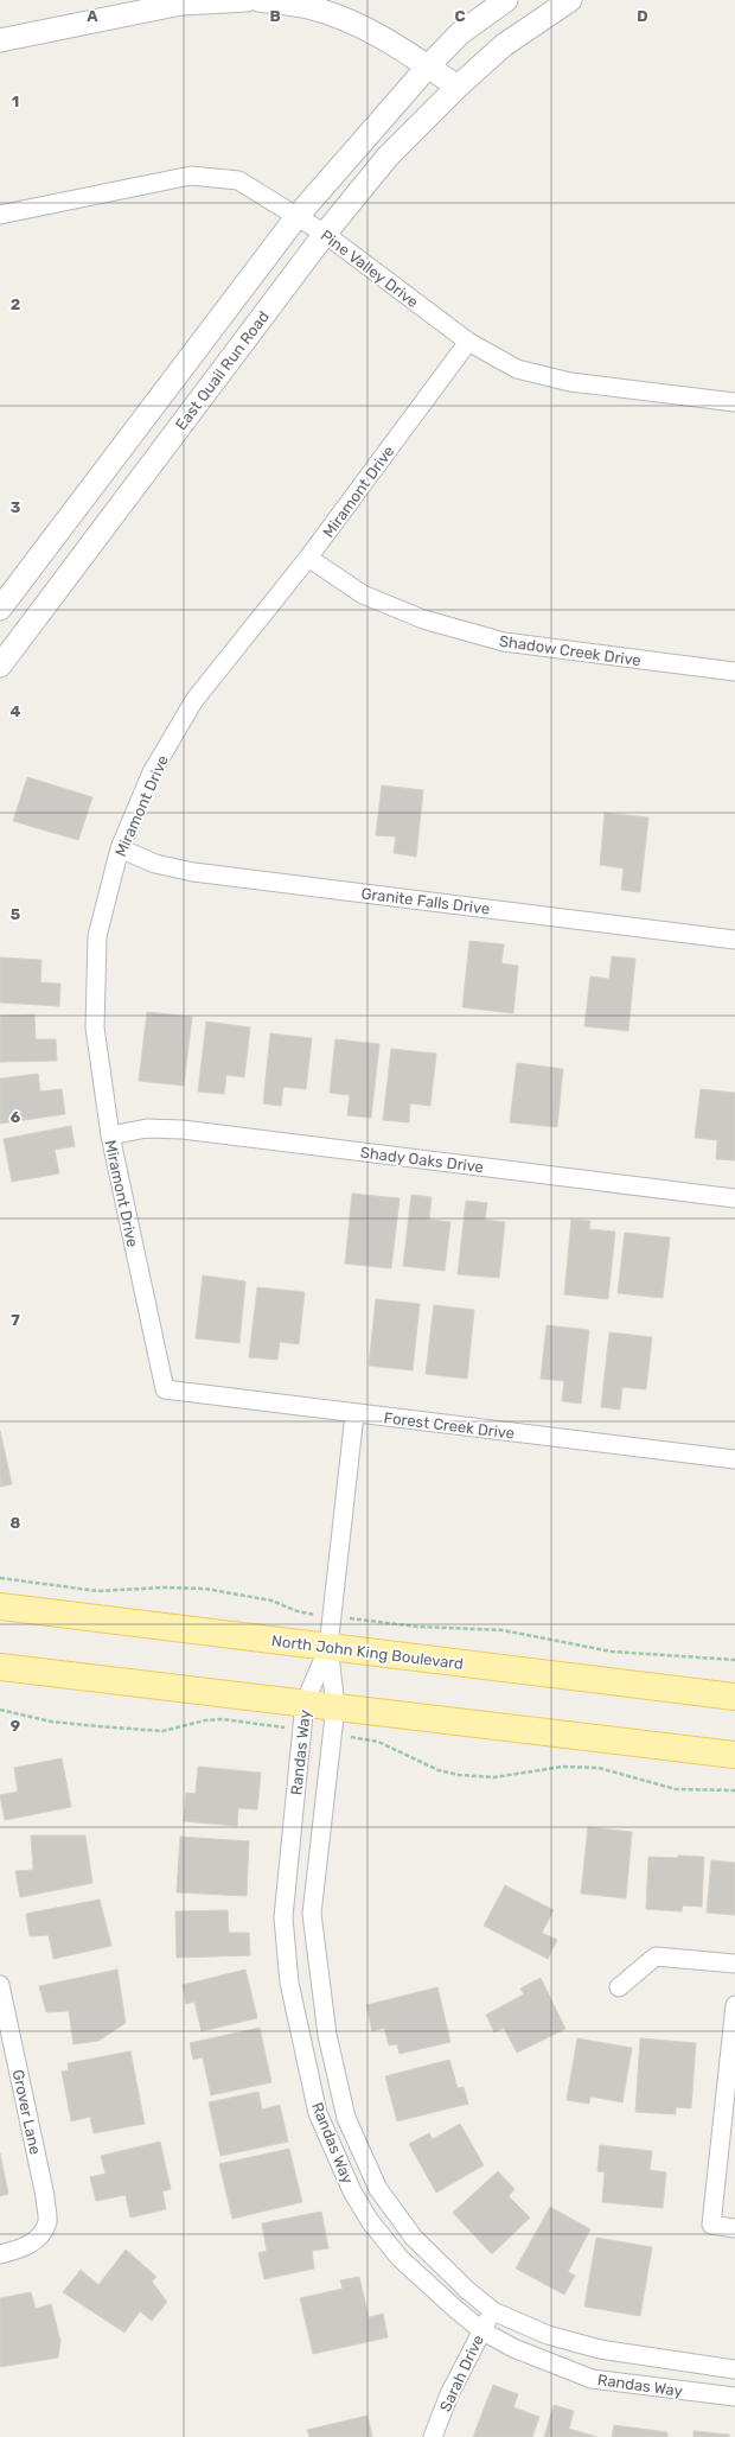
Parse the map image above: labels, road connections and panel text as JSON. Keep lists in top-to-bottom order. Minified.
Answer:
{"streets":{"main road":["North John King Boulevard"],"street":["Pine Valley Drive","East Quail Run Road","Miramont Drive","Shadow Creek Drive","Granite Falls Drive","Shady Oaks Drive","Forest Creek Drive","Randas Way","Grover Lane","Sarah Drive"]},"crossings":[["Pine Valley Drive","East Quail Run Road"],["Pine Valley Drive","Miramont Drive"],["Miramont Drive","Shadow Creek Drive"],["Miramont Drive","Granite Falls Drive"],["Miramont Drive","Shady Oaks Drive"],["Miramont Drive","Forest Creek Drive"],["Forest Creek Drive","Randas Way"],["North John King Boulevard","Randas Way"],["Randas Way","Sarah Drive"]],"grid":{"columns":["A","B","C","D"],"rows":["1","2","3","4","5","6","7","8","9"]}}
